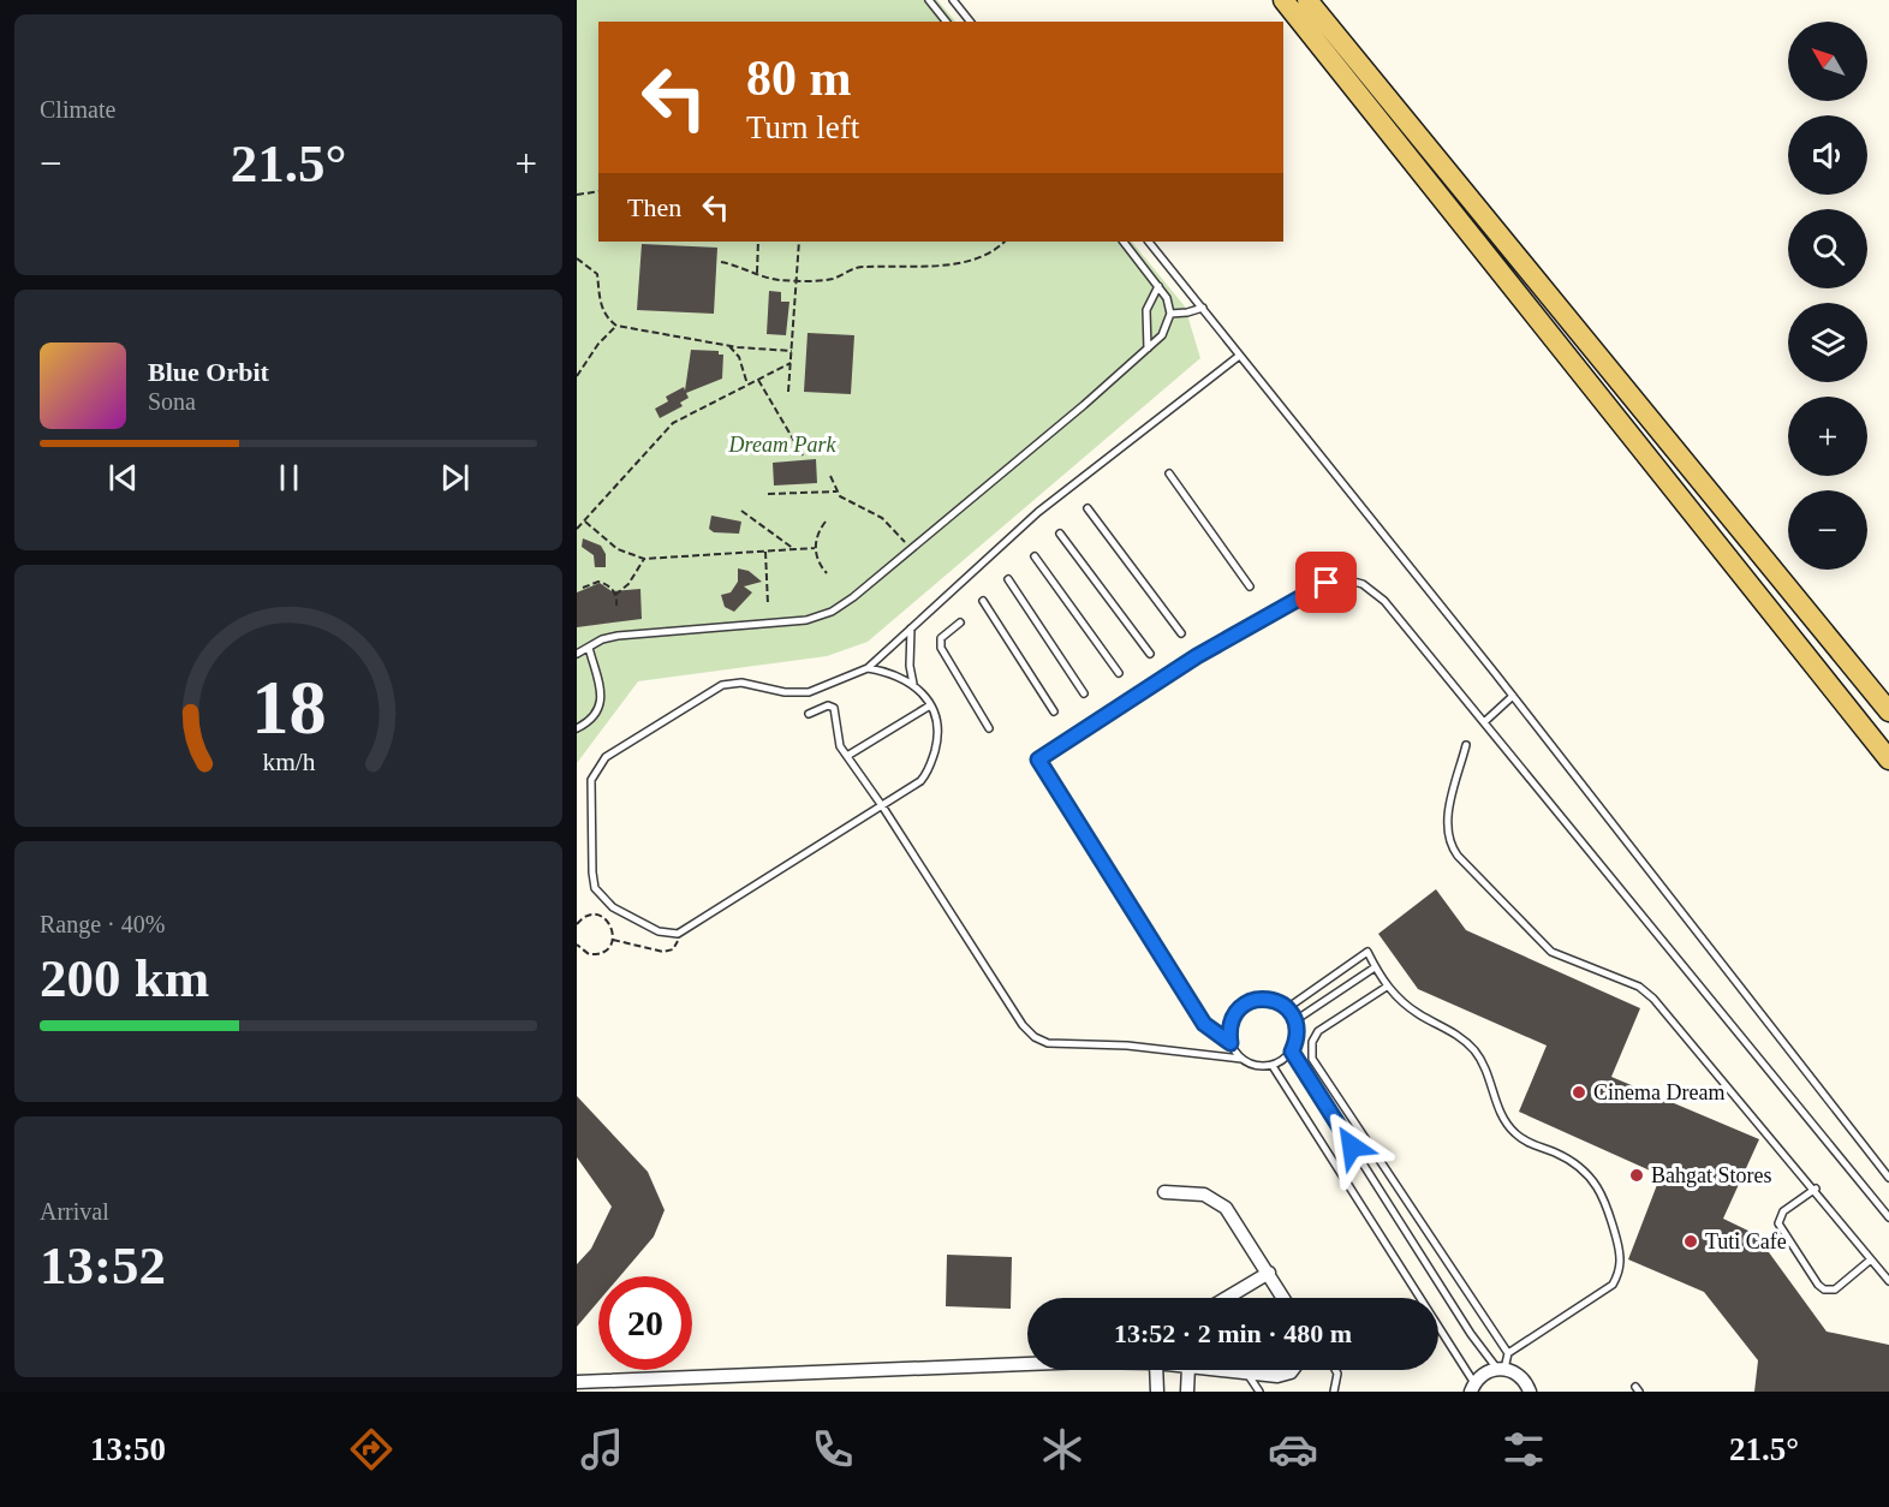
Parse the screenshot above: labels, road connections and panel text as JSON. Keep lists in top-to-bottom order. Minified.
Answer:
{"parks":["Dream Park"],"places":["Cinema Dream","Bahgat Stores","Tuti Cafe"],"north":"top left","page":{"tile":["Climate",["Range · 40%","200 km"],["Arrival","13:52"]],"map_buttons":["+","−"],"turn":["80 m","Turn left"],"heat":["−","21.5°","+"],"then":"Then","song":["Blue Orbit","Sona"],"limit":"20","trip":"13:52 · 2 min · 480 m","tabs":["13:50","21.5°"],"gauge":["18","km/h"]}}
